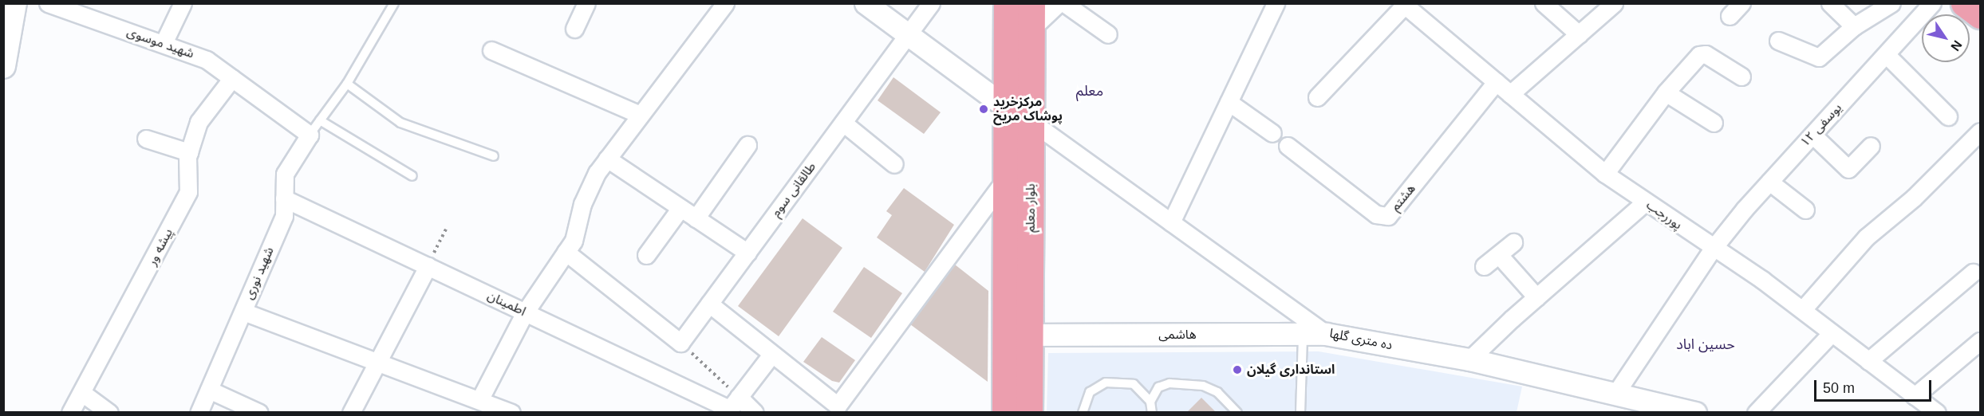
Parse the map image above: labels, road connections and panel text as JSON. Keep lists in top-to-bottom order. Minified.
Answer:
{"streets":{"main road":["بلوار معلم"],"street":["شهید موسوی","یوسفی ۱۲","طالقانی سوم","هشتم","پوررجب","پیشه ور","شهید نوری","اطمینان","هاشمی","ده متری گلها"]},"crossings":[["شهید موسوی","پیشه ور"],["شهید موسوی","شهید نوری"],["یوسفی ۱۲","پوررجب"],["یوسفی ۱۲","ده متری گلها"],["هشتم","پوررجب"],["بلوار معلم","هاشمی"],["بلوار معلم","ده متری گلها"],["شهید نوری","اطمینان"],["هاشمی","ده متری گلها"]],"districts":["معلم","حسین اباد"],"places":["مرکزخرید پوشاک مریخ","استانداری گیلان"],"scale_bar":"50 m","north":"bottom right"}
